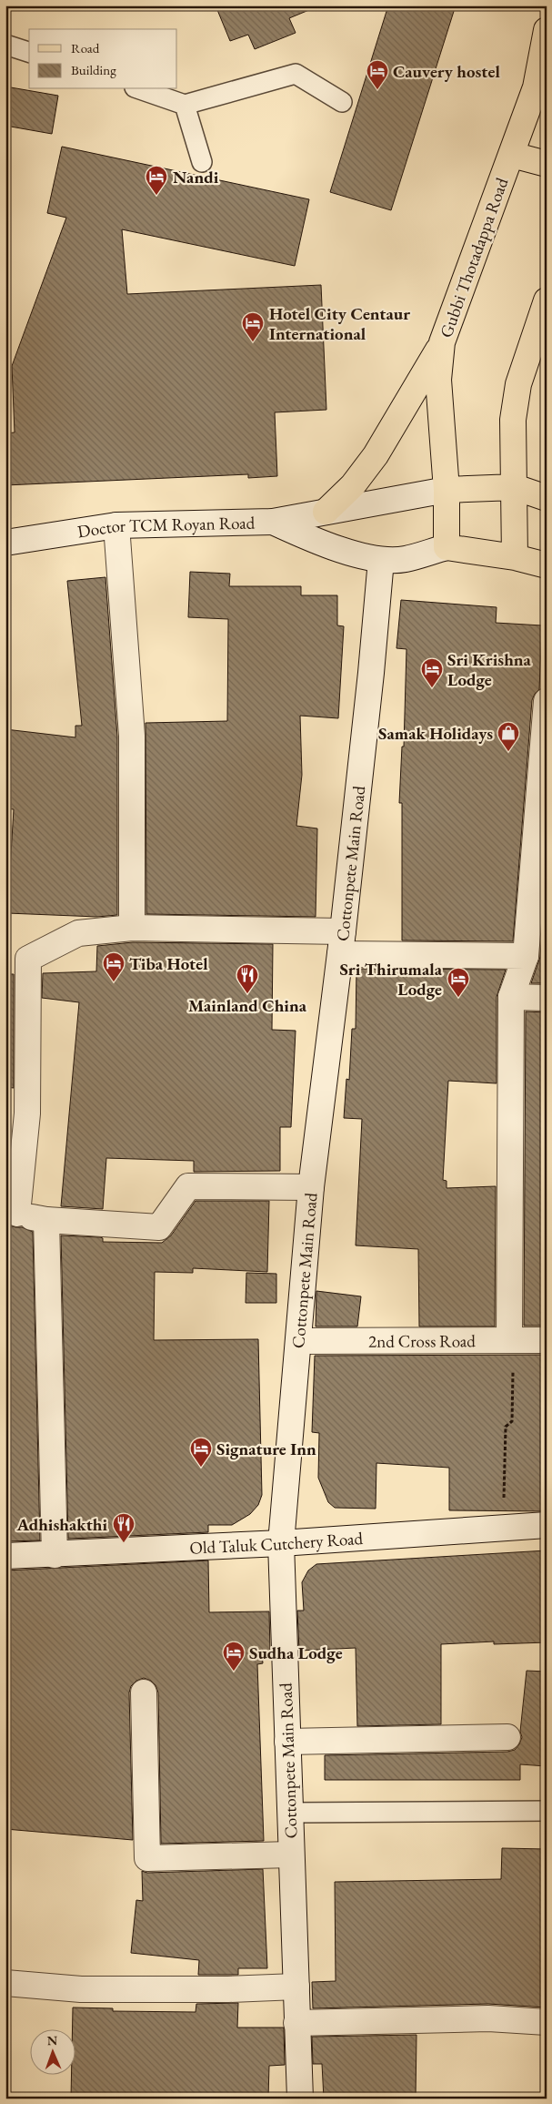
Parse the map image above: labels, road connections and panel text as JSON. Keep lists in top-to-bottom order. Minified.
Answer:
{"streets":{"main road":["Gubbi Thotadappa Road"],"street":["Doctor TCM Royan Road","Cottonpete Main Road","2nd Cross Road","Old Taluk Cutchery Road"]},"crossings":[["Gubbi Thotadappa Road","Doctor TCM Royan Road"],["Cottonpete Main Road","2nd Cross Road"],["Cottonpete Main Road","Old Taluk Cutchery Road"]],"places":{"hotel":["Cauvery hostel","Nandi","Hotel City Centaur International","Sri Krishna Lodge","Tiba Hotel","Sri Thirumala Lodge","Signature Inn","Sudha Lodge"],"shop":["Samak Holidays"],"restaurant":["Mainland China","Adhishakthi"]},"legend":["Road","Building"],"north":"top"}
